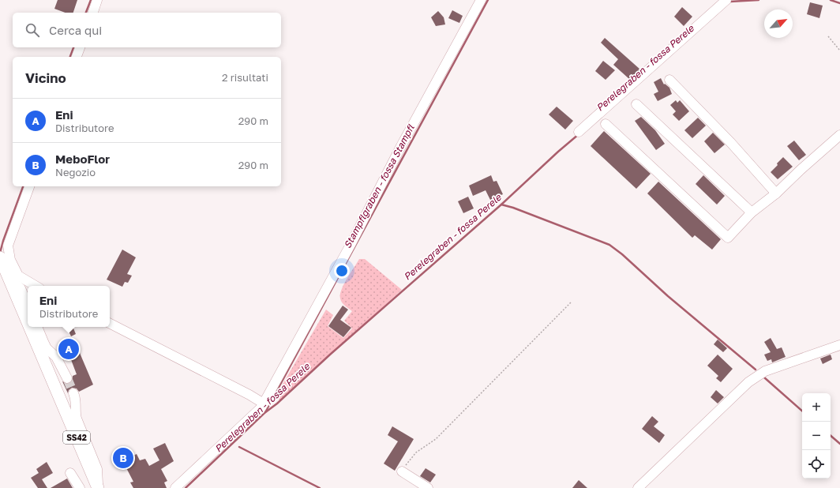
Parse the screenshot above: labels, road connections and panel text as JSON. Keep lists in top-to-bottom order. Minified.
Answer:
{"streets":{"main road":["SS42"]},"water":["Perelegraben - fossa Perele","Stampflgraben - fossa Stampfl"],"north":"top right","page":{"search":"Cerca qui","heading":["Vicino","2 risultati"],"list":[{"mark":"A","name":"Eni","note":"Distributore","value":"290 m"},{"mark":"B","name":"MeboFlor","note":"Negozio","value":"290 m"}],"popup":["Eni","Distributore"],"pins":["A","B"],"map_buttons":["+","−"]}}
